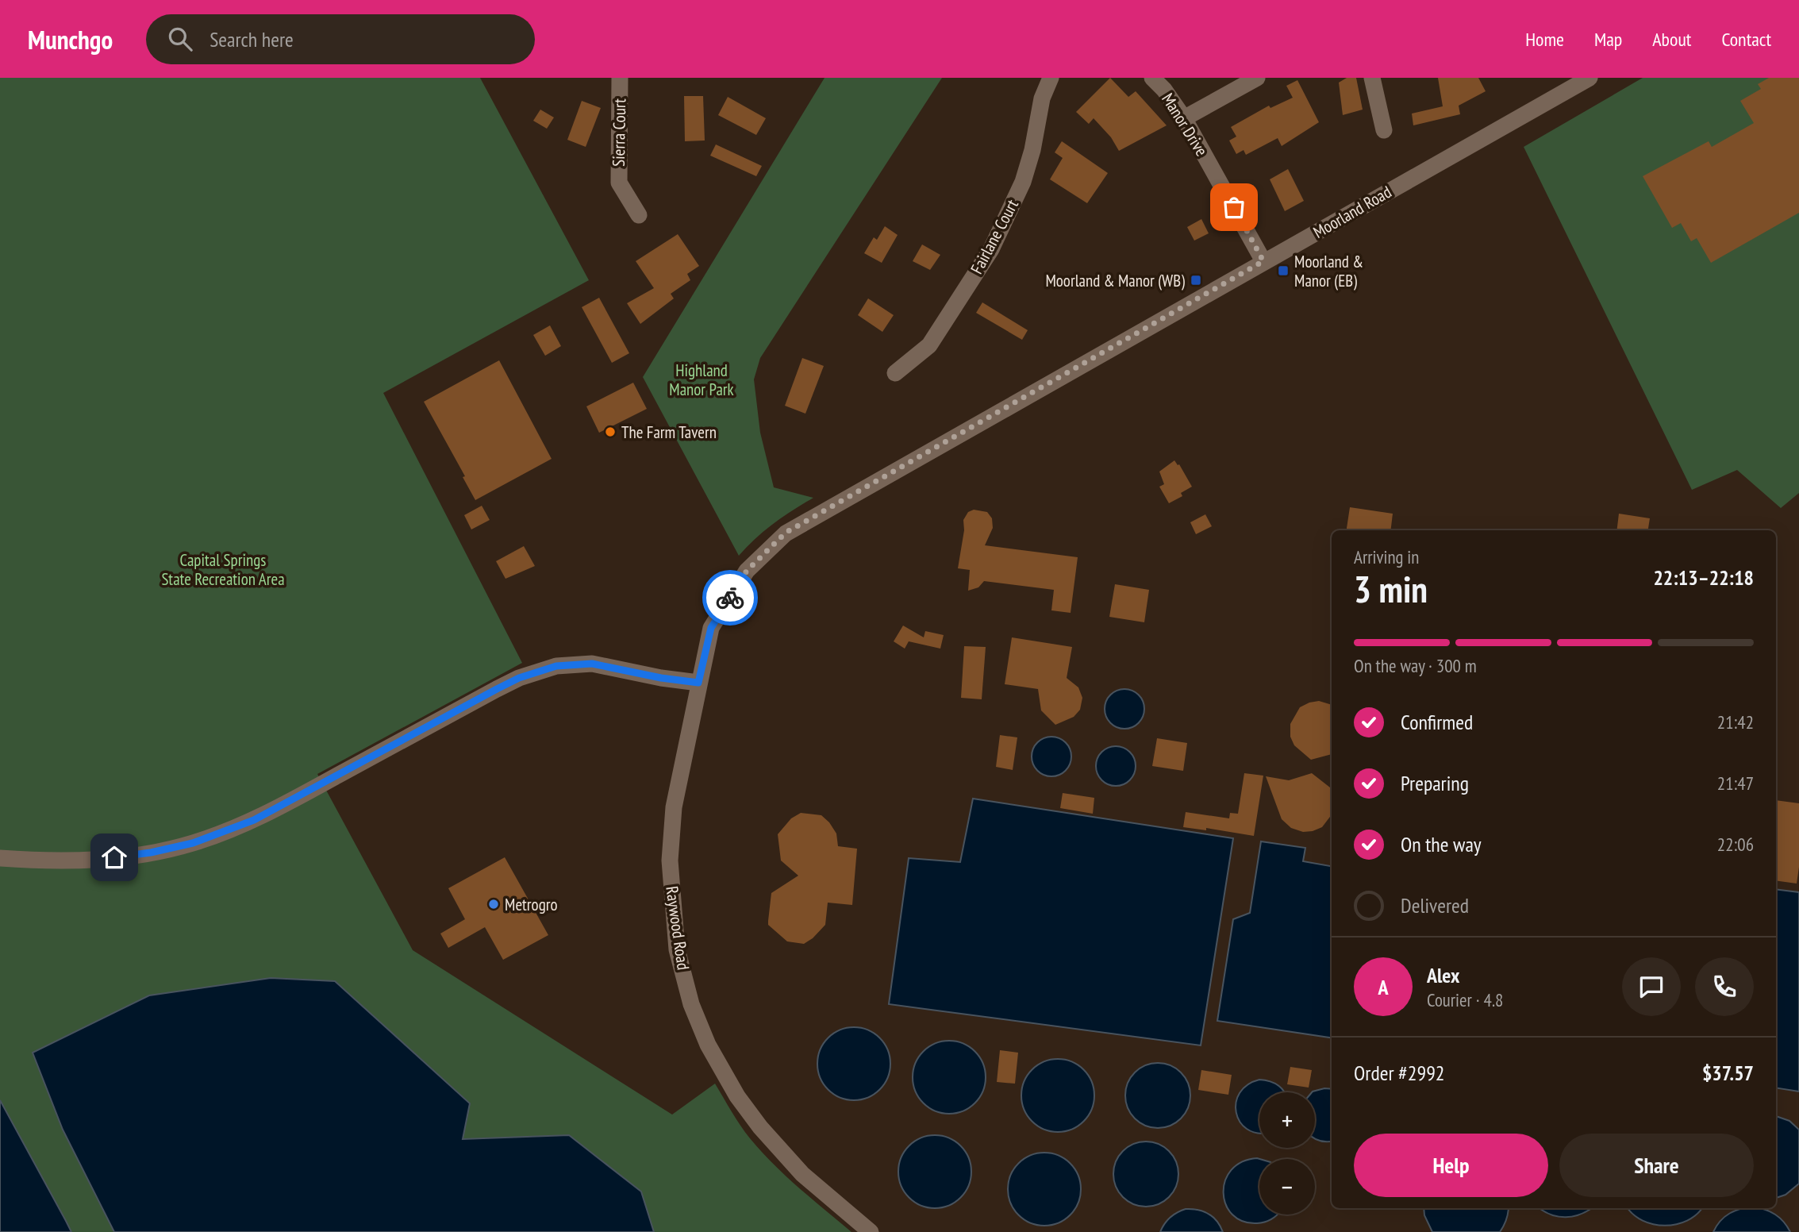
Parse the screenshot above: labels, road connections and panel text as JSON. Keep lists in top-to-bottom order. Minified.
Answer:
{"streets":{"street":["Manor Drive","Sierra Court","Moorland Road","Fairlane Court","Raywood Road"]},"crossings":[["Manor Drive","Moorland Road"],["Moorland Road","Raywood Road"]],"parks":["Highland Manor Park","Capital Springs State Recreation Area"],"places":{"transit":["Moorland & Manor (EB)","Moorland & Manor (WB)"],"other":["The Farm Tavern","Metrogro"]},"page":{"header":"Munchgo","search":"Search here","nav":["Home","Map","About","Contact"],"heading":["3 min","Arriving in","22:13–22:18"],"panel":["Alex","Courier · 4.8","Order #2992","$37.57"],"bar":"On the way · 300 m","list":[["Confirmed","21:42"],["Preparing","21:47"],["On the way","22:06"],"Delivered"],"round":"A","map_buttons":["+","−"],"buttons":["Help","Share"]}}
